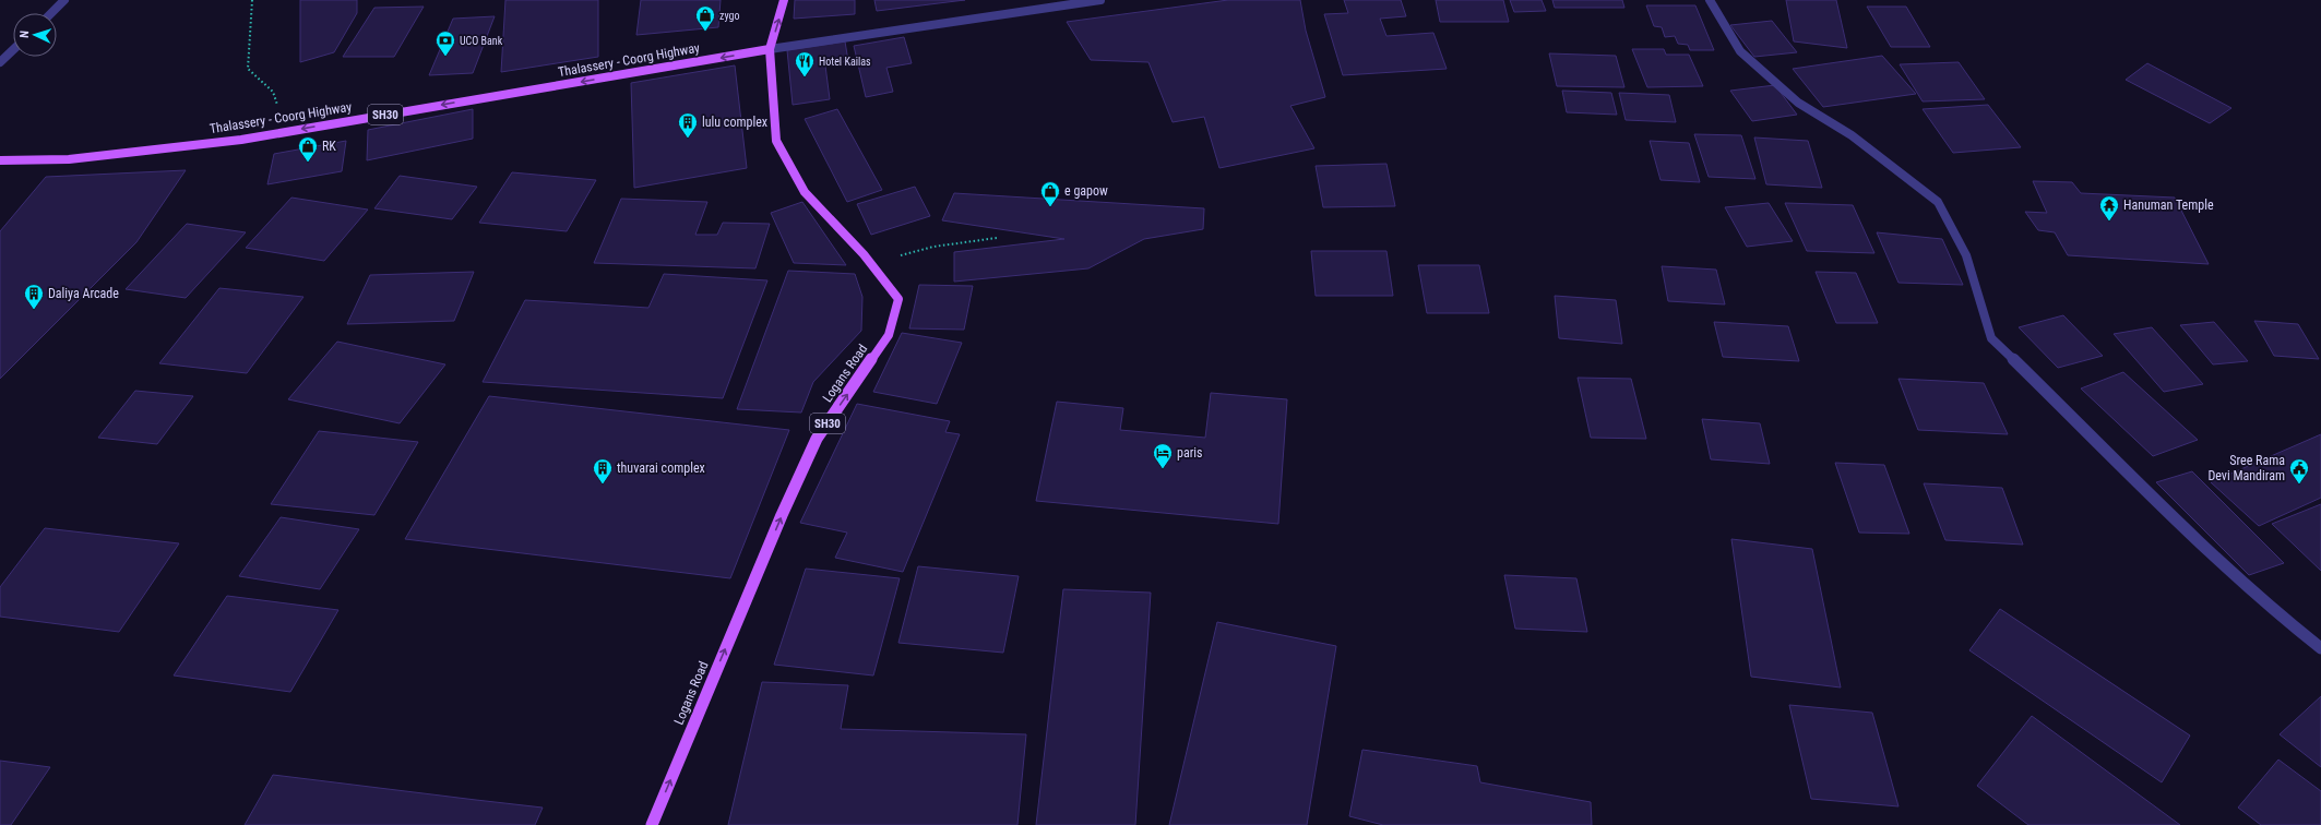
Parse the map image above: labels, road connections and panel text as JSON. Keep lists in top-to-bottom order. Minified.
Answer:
{"streets":{"main road":["Thalassery - Coorg Highway","SH30","Logans Road"]},"crossings":[["Thalassery - Coorg Highway","Logans Road"]],"one_way":["Thalassery - Coorg Highway","Logans Road"],"places":{"shop":["zygo","RK","e gapow"],"bank":["UCO Bank"],"restaurant":["Hotel Kailas"],"building":["lulu complex","Daliya Arcade","thuvarai complex"],"temple":["Hanuman Temple"],"hotel":["paris"],"public building":["Sree Rama Devi Mandiram"]},"north":"left"}
